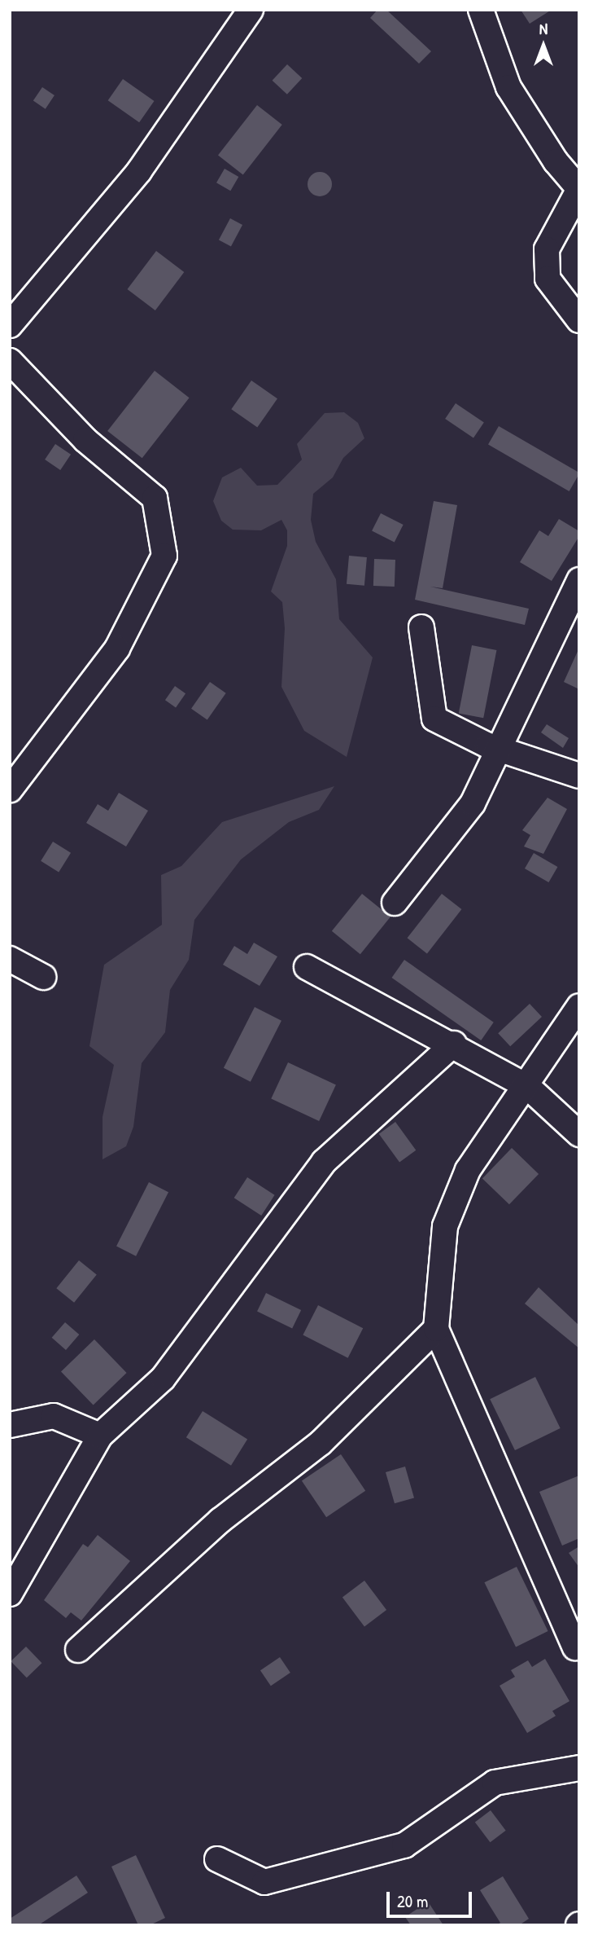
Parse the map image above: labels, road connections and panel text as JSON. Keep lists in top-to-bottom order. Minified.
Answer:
{"scale_bar":"20 m","north":"top"}
